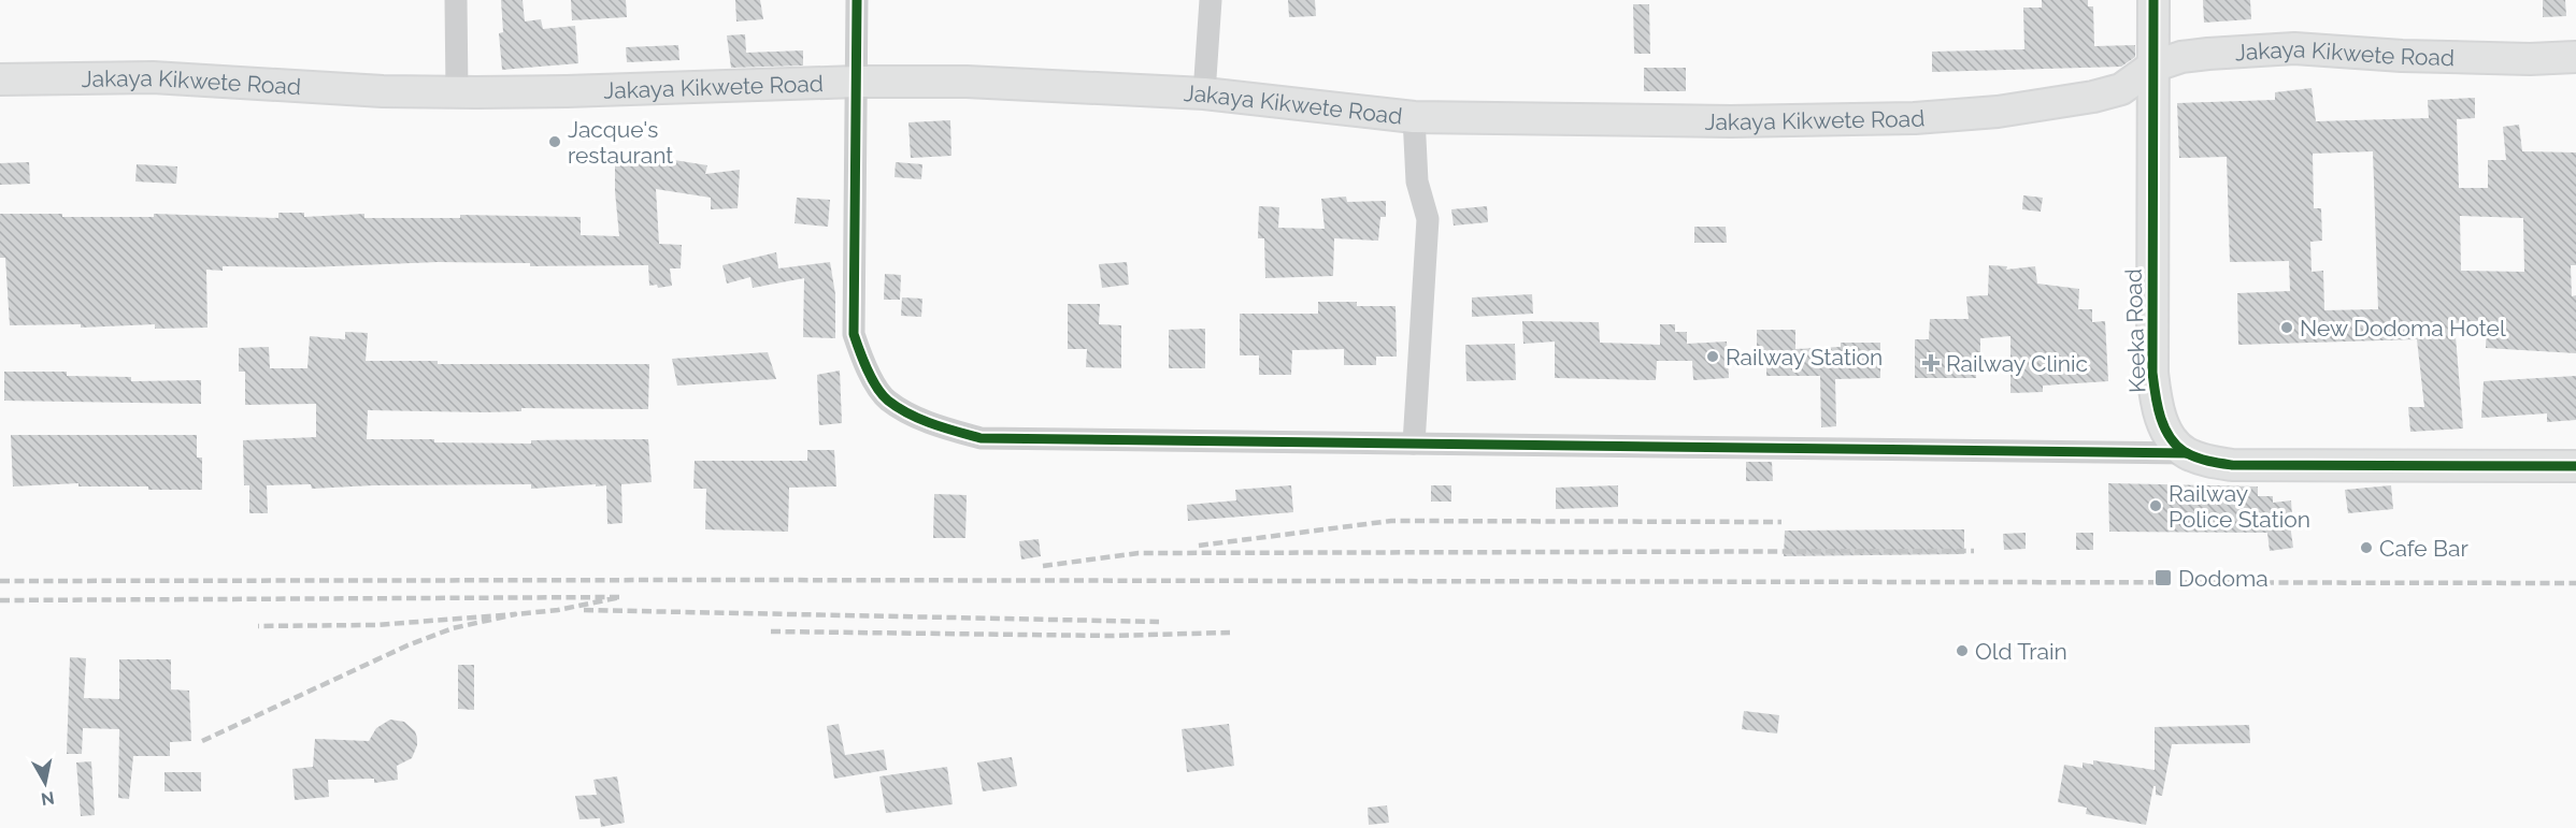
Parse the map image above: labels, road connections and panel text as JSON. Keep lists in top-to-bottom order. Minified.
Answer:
{"streets":{"main road":["Jakaya Kikwete Road","Keeka Road"]},"crossings":[["Jakaya Kikwete Road","Keeka Road"]],"places":{"other":["Jacque's restaurant","New Dodoma Hotel","Railway Station","Railway Police Station","Cafe Bar","Old Train"],"health":["Railway Clinic"],"transit":["Dodoma"]},"north":"bottom"}
